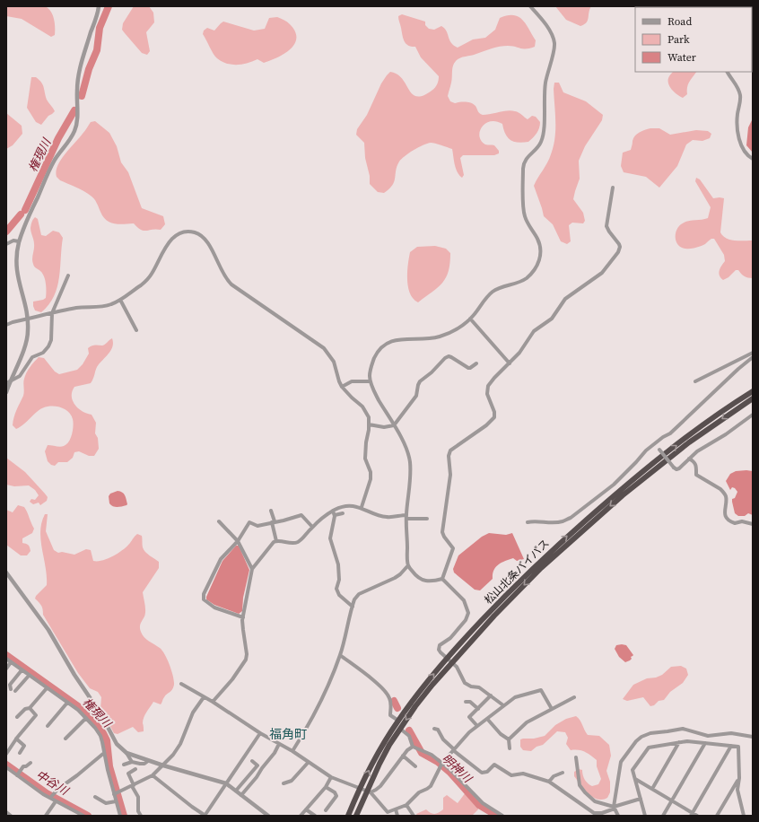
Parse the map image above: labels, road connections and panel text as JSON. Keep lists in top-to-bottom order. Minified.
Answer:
{"streets":{"highway":["松山北条バイパス"]},"districts":["福角町"],"water":["権現川","明神川","中谷川"],"legend":["Road","Park","Water"]}
